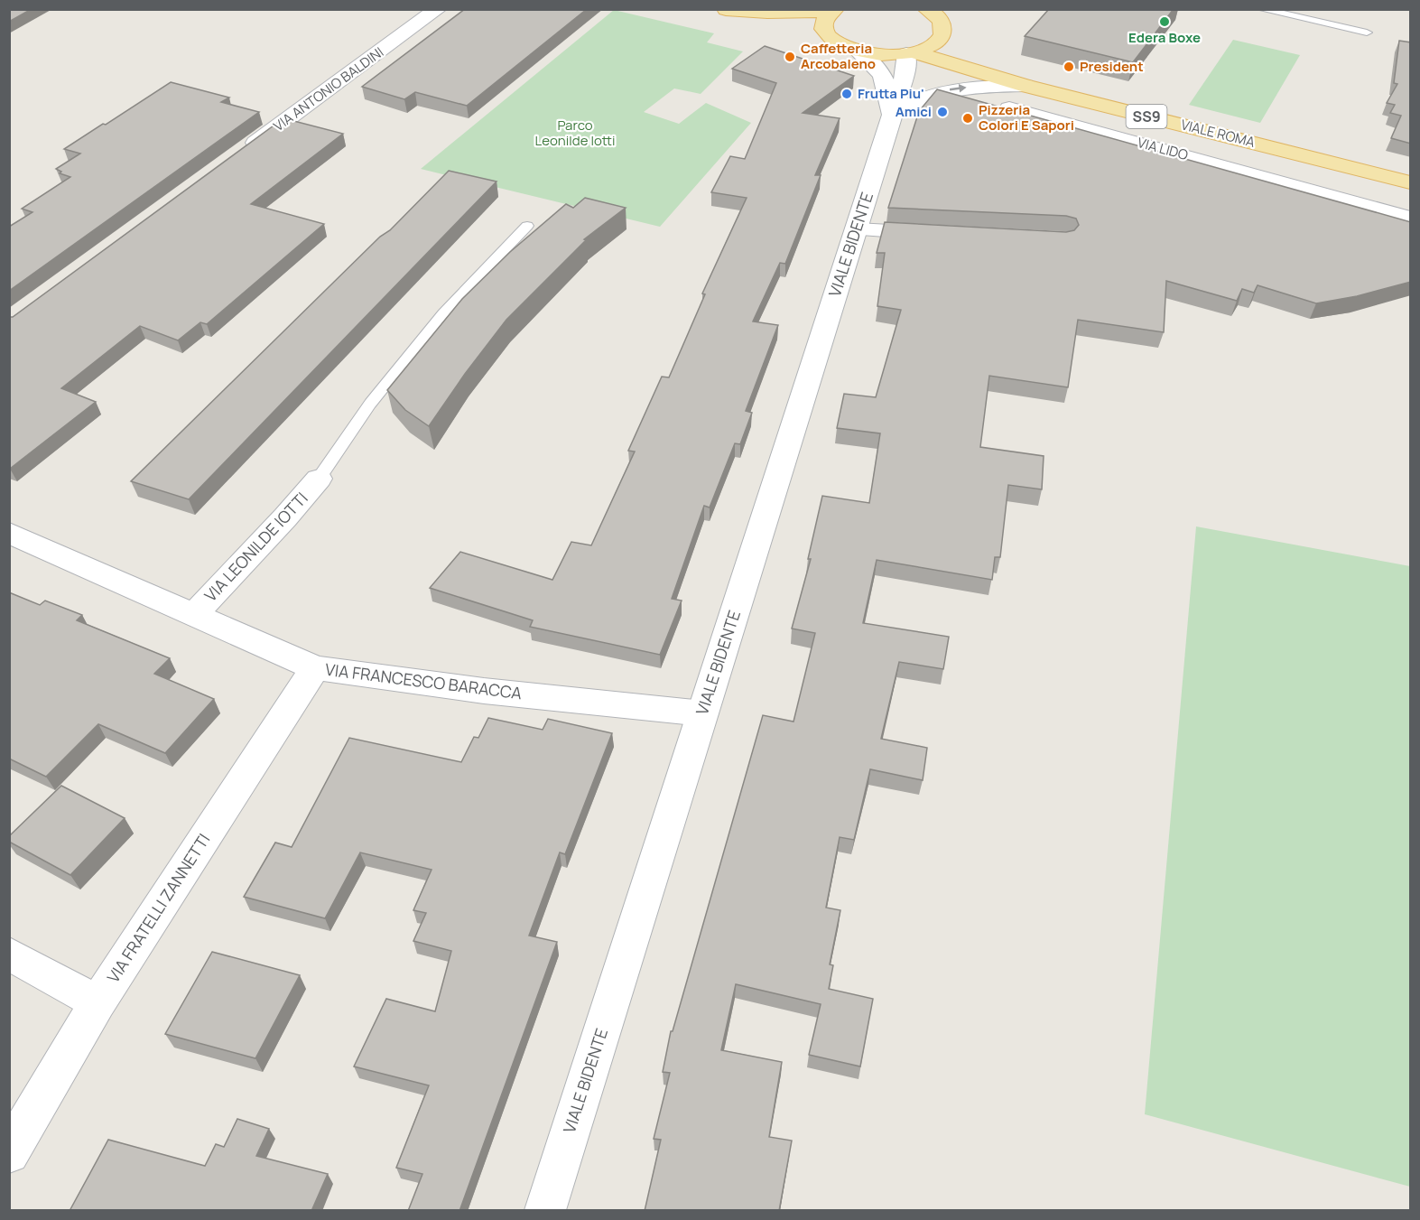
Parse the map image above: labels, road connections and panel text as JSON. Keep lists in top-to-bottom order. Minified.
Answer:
{"streets":{"main road":["SS9","VIALE ROMA"],"street":["VIA ANTONIO BALDINI","VIA LIDO","VIALE BIDENTE","VIA LEONILDE IOTTI","VIA FRANCESCO BARACCA","VIA FRATELLI ZANNETTI"]},"crossings":[["VIALE ROMA","VIALE BIDENTE"],["VIALE BIDENTE","VIA FRANCESCO BARACCA"],["VIA LEONILDE IOTTI","VIA FRANCESCO BARACCA"],["VIA FRANCESCO BARACCA","VIA FRATELLI ZANNETTI"]],"parks":["Parco Leonilde Iotti"],"places":["Edera Boxe","Caffetteria Arcobaleno","President","Frutta Piu'","Amici","Pizzeria Colori E Sapori"]}
